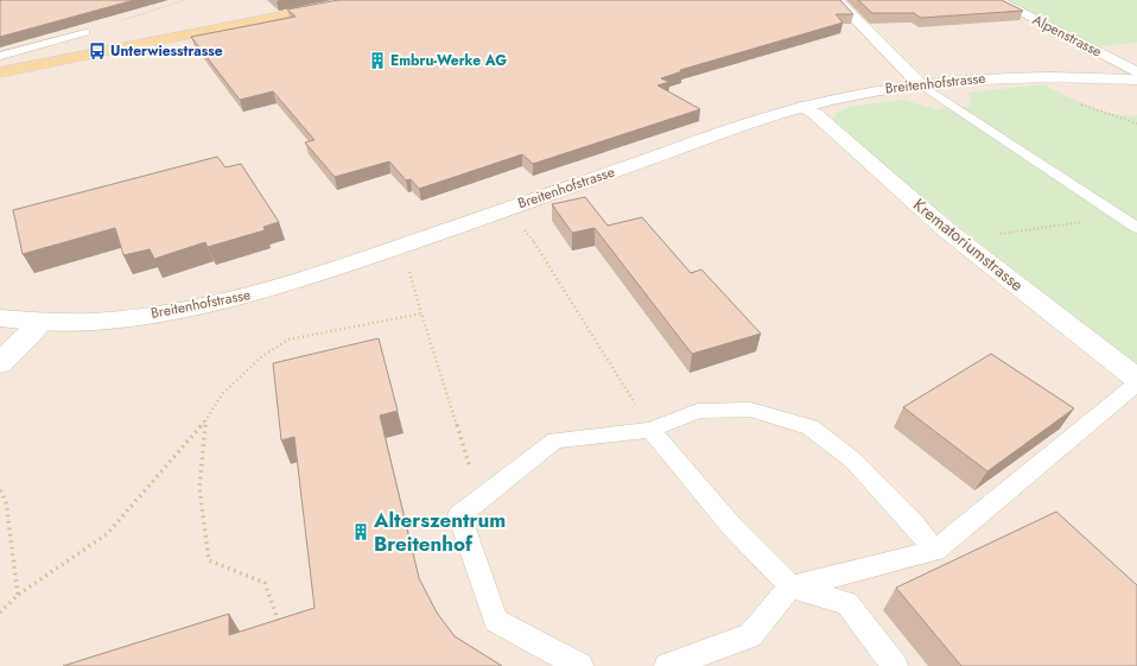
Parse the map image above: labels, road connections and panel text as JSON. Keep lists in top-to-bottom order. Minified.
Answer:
{"streets":{"street":["Alpenstrasse","Breitenhofstrasse","Krematoriumstrasse"]},"crossings":[["Breitenhofstrasse","Krematoriumstrasse"]],"places":{"bus stop":["Unterwiesstrasse"],"building":["Embru-Werke AG","Alterszentrum Breitenhof"]}}
